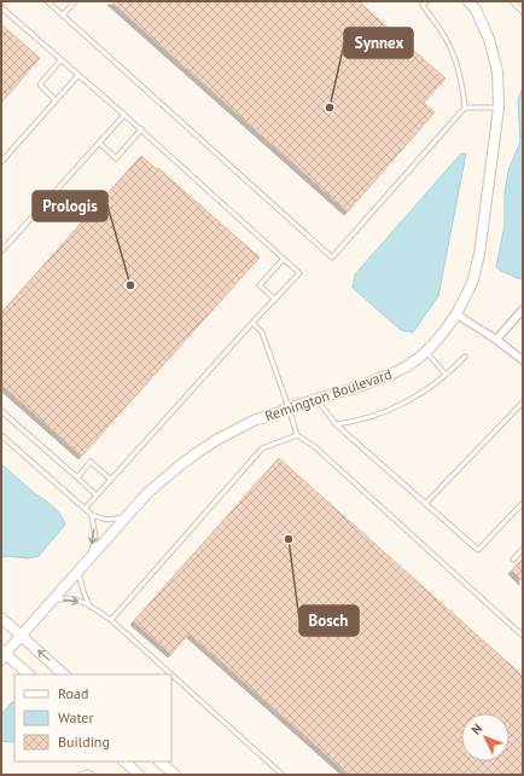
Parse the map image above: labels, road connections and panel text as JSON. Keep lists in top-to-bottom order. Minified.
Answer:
{"streets":{"street":["Remington Boulevard"]},"places":["Synnex","Prologis","Bosch"],"legend":["Road","Water","Building"],"north":"top left"}
